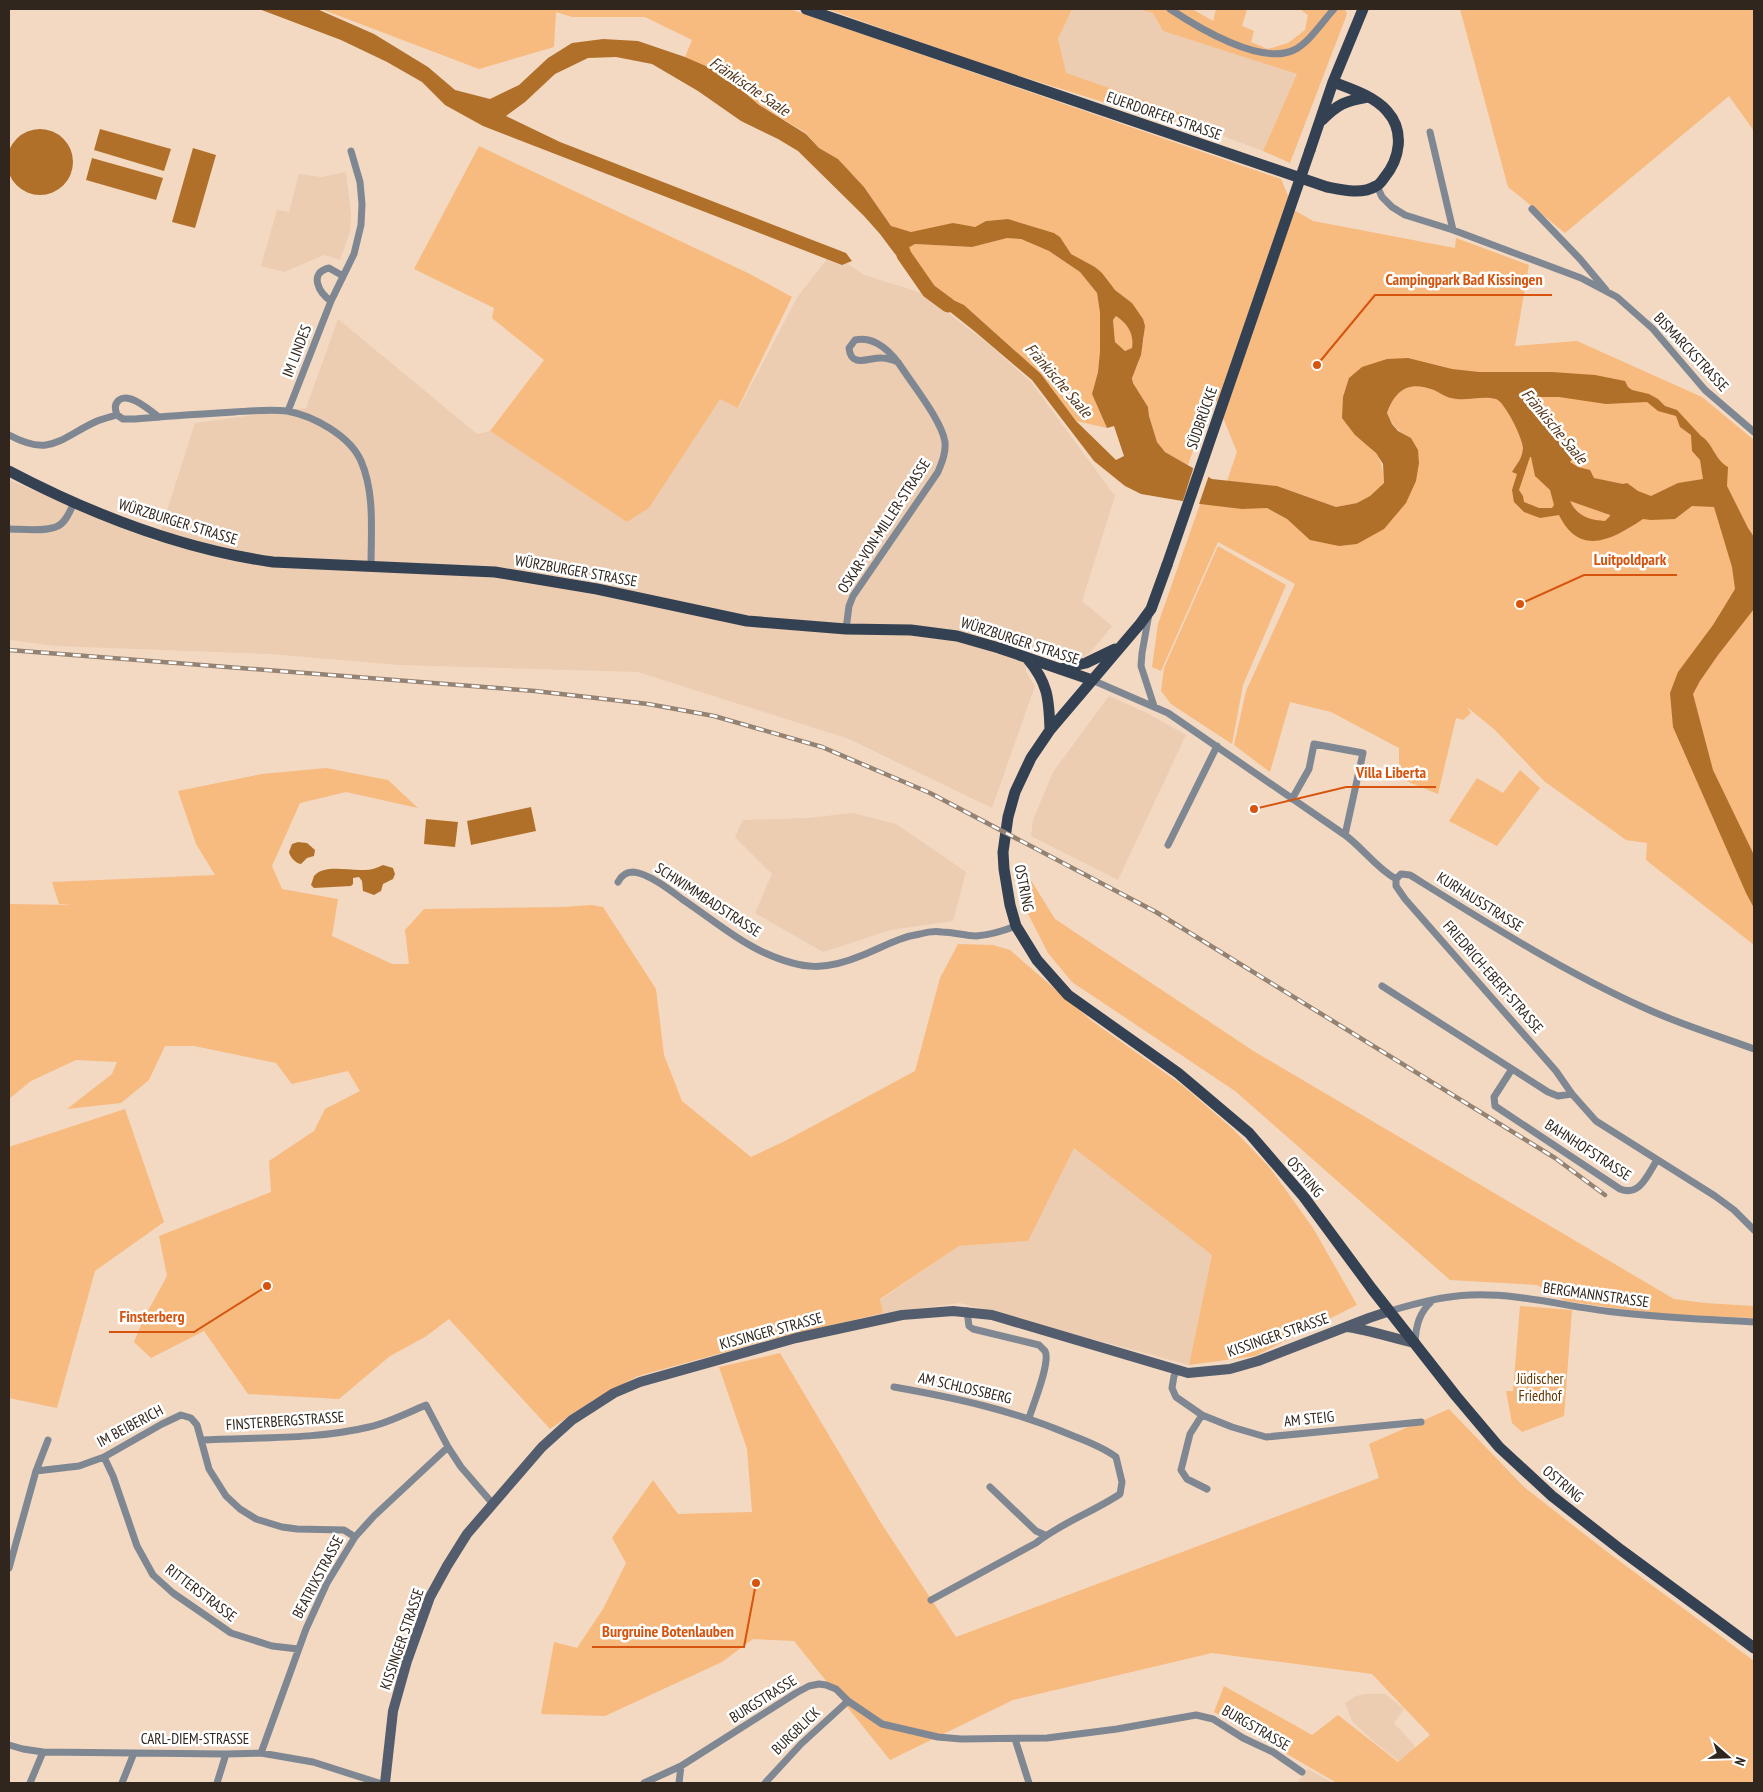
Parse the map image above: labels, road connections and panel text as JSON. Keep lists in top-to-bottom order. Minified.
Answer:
{"streets":{"main road":["EUERDORFER STRASSE","SÜDBRÜCKE","WÜRZBURGER STRASSE","OSTRING"],"street":["IM LINDES","BISMARCKSTRASSE","OSKAR-VON-MILLER-STRASSE","SCHWIMMBADSTRASSE","KURHAUSSTRASSE","FRIEDRICH-EBERT-STRASSE","BAHNHOFSTRASSE","BERGMANNSTRASSE","KISSINGER STRASSE","AM SCHLOSSBERG","AM STEIG","FINSTERBERGSTRASSE","IM BEIBERICH","BEATRIXSTRASSE","RITTERSTRASSE","BURGSTRASSE","BURGBLICK","CARL-DIEM-STRASSE"]},"crossings":[["EUERDORFER STRASSE","BISMARCKSTRASSE"],["SÜDBRÜCKE","WÜRZBURGER STRASSE"],["SÜDBRÜCKE","OSTRING"],["WÜRZBURGER STRASSE","OSKAR-VON-MILLER-STRASSE"],["WÜRZBURGER STRASSE","OSTRING"],["OSTRING","SCHWIMMBADSTRASSE"],["OSTRING","BERGMANNSTRASSE"],["OSTRING","KISSINGER STRASSE"],["KURHAUSSTRASSE","FRIEDRICH-EBERT-STRASSE"],["FRIEDRICH-EBERT-STRASSE","BAHNHOFSTRASSE"],["BERGMANNSTRASSE","KISSINGER STRASSE"],["KISSINGER STRASSE","AM SCHLOSSBERG"],["KISSINGER STRASSE","AM STEIG"],["KISSINGER STRASSE","FINSTERBERGSTRASSE"],["FINSTERBERGSTRASSE","IM BEIBERICH"],["FINSTERBERGSTRASSE","BEATRIXSTRASSE"],["IM BEIBERICH","BEATRIXSTRASSE"],["IM BEIBERICH","RITTERSTRASSE"],["BEATRIXSTRASSE","RITTERSTRASSE"],["BEATRIXSTRASSE","CARL-DIEM-STRASSE"],["BURGSTRASSE","BURGBLICK"]],"water":["Fränkische Saale"],"parks":["Jüdischer Friedhof"],"places":["Campingpark Bad Kissingen","Luitpoldpark","Villa Liberta","Finsterberg","Burgruine Botenlauben"],"north":"right"}
